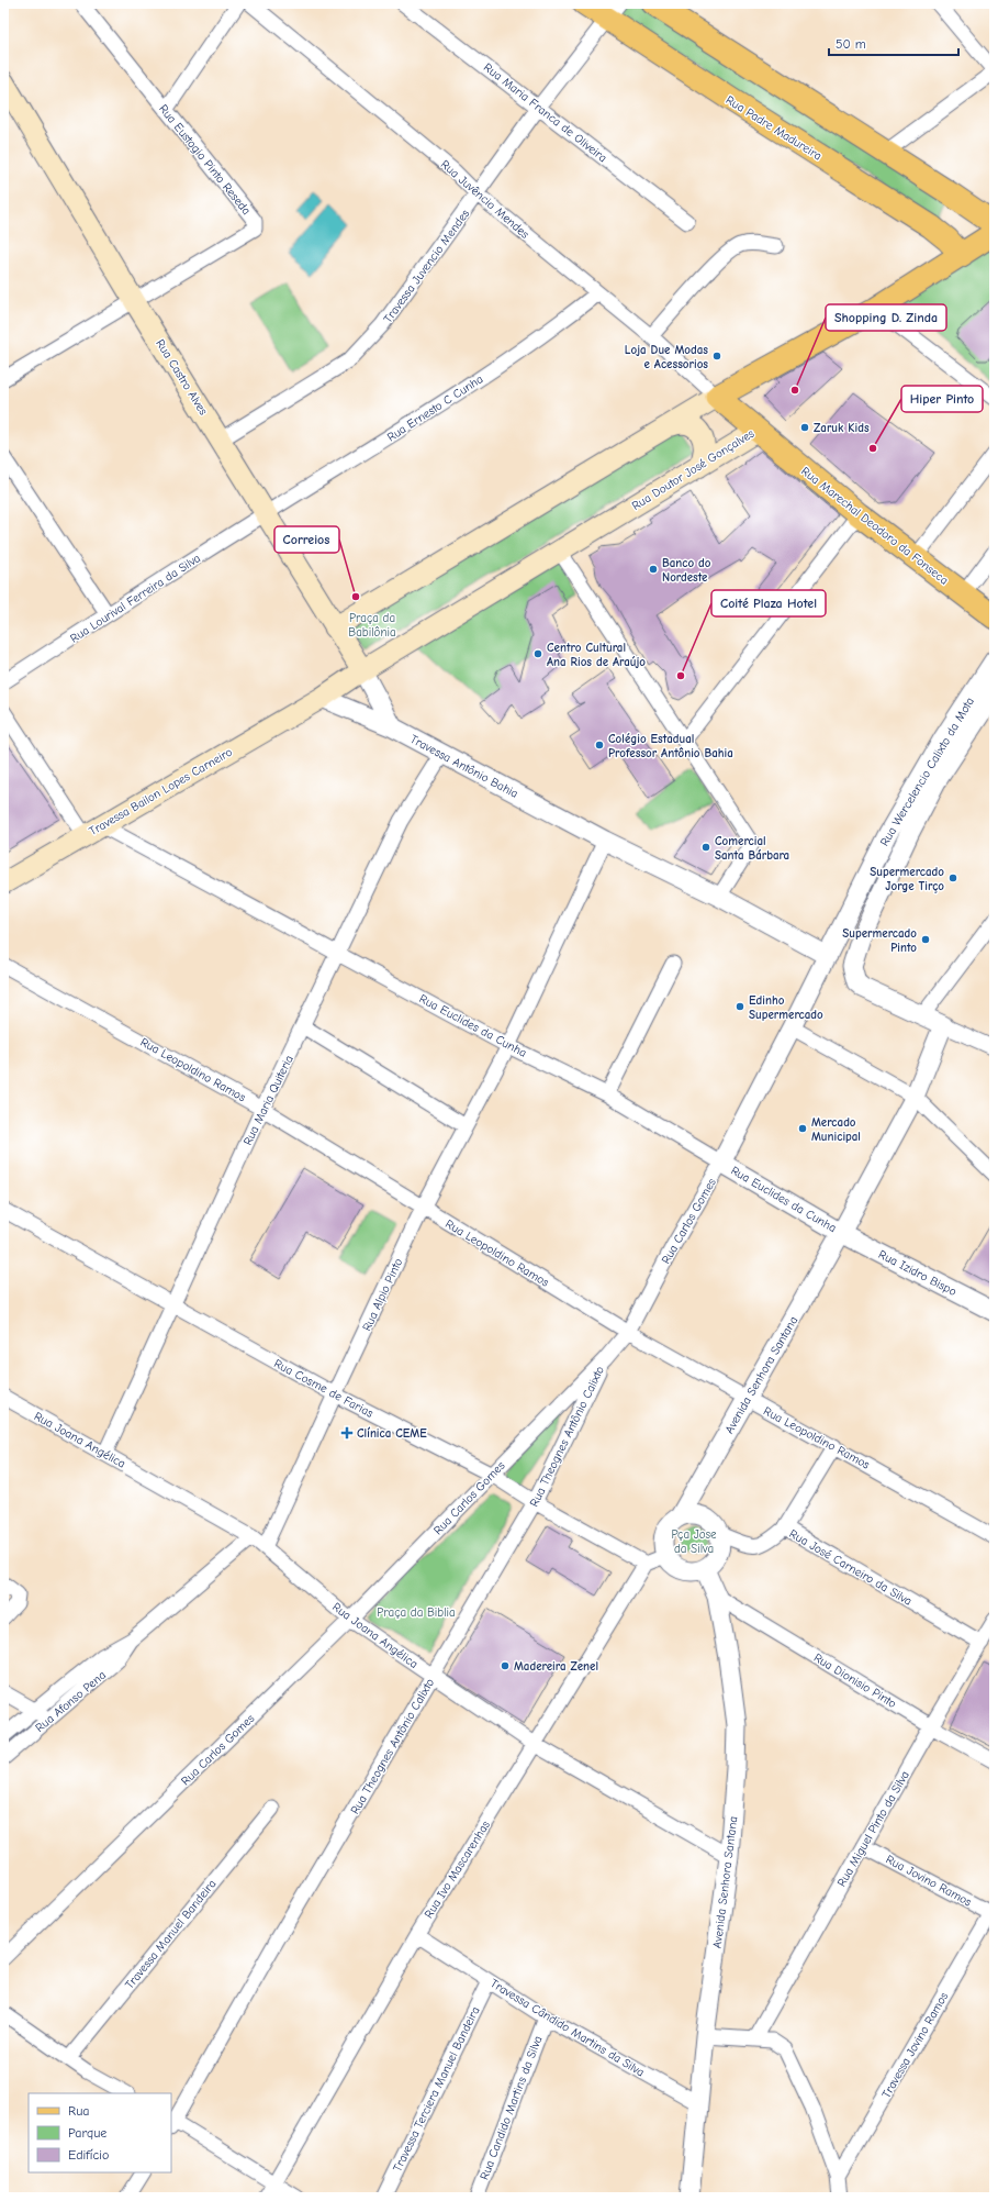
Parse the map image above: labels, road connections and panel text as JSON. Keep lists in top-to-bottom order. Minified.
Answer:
{"streets":{"main road":["Rua Padre Madureira","Rua Castro Alves","Rua Doutor José Gonçalves","Rua Marechal Deodoro da Fonseca","Travessa Bailon Lopes Carneiro"],"street":["Rua Maria Franca de Oliveira","Rua Eustogio Pinto Reseda","Rua Juvêncio Mendes","Travessa Juvencio Mendes","Rua Ernesto C Cunha","Rua Lourival Ferreira da Silva","Travessa Antônio Bahia","Rua Wercelencio Calixto da Mota","Rua Euclides da Cunha","Rua Leopoldino Ramos","Rua Maria Quiteria","Rua Carlos Gomes","Rua Izidro Bispo","Rua Alpio Pinto","Avenida Senhora Santana","Rua Cosme de Farias","Rua Theognes Antônio Calixto","Rua Joana Angélica","Rua José Carneiro da Silva","Rua Dionisio Pinto","Rua Afonso Pena","Rua Miguel Pinto da Silva","Rua Ivo Mascarenhas","Rua Jovino Ramos","Travessa Manuel Bandeira","Travessa Cândido Martins da Silva","Travessa Jovino Ramos","Travessa Terciera Manuel Bandeira","Rua Candido Martins da Silva"]},"crossings":[["Rua Maria Franca de Oliveira","Travessa Juvencio Mendes"],["Rua Padre Madureira","Travessa Juvencio Mendes"],["Rua Eustogio Pinto Reseda","Rua Castro Alves"],["Rua Juvêncio Mendes","Travessa Juvencio Mendes"],["Rua Juvêncio Mendes","Rua Ernesto C Cunha"],["Rua Juvêncio Mendes","Rua Doutor José Gonçalves"],["Travessa Juvencio Mendes","Rua Castro Alves"],["Rua Castro Alves","Rua Ernesto C Cunha"],["Rua Castro Alves","Rua Doutor José Gonçalves"],["Rua Castro Alves","Rua Lourival Ferreira da Silva"],["Rua Castro Alves","Travessa Bailon Lopes Carneiro"],["Rua Ernesto C Cunha","Rua Lourival Ferreira da Silva"],["Rua Doutor José Gonçalves","Rua Marechal Deodoro da Fonseca"],["Rua Doutor José Gonçalves","Travessa Bailon Lopes Carneiro"],["Travessa Antônio Bahia","Rua Wercelencio Calixto da Mota"],["Travessa Antônio Bahia","Travessa Bailon Lopes Carneiro"],["Travessa Antônio Bahia","Rua Maria Quiteria"],["Travessa Antônio Bahia","Rua Carlos Gomes"],["Rua Wercelencio Calixto da Mota","Rua Carlos Gomes"],["Travessa Bailon Lopes Carneiro","Rua Euclides da Cunha"],["Rua Euclides da Cunha","Rua Maria Quiteria"],["Rua Euclides da Cunha","Rua Carlos Gomes"],["Rua Euclides da Cunha","Rua Izidro Bispo"],["Rua Euclides da Cunha","Rua Alpio Pinto"],["Rua Euclides da Cunha","Avenida Senhora Santana"],["Rua Leopoldino Ramos","Rua Maria Quiteria"],["Rua Leopoldino Ramos","Rua Carlos Gomes"],["Rua Leopoldino Ramos","Rua Alpio Pinto"],["Rua Leopoldino Ramos","Avenida Senhora Santana"],["Rua Maria Quiteria","Rua Cosme de Farias"],["Rua Maria Quiteria","Rua Joana Angélica"],["Rua Carlos Gomes","Rua Cosme de Farias"],["Rua Carlos Gomes","Rua Theognes Antônio Calixto"],["Rua Carlos Gomes","Rua Joana Angélica"],["Rua Izidro Bispo","Avenida Senhora Santana"],["Rua Alpio Pinto","Rua Cosme de Farias"],["Rua Alpio Pinto","Rua Joana Angélica"],["Avenida Senhora Santana","Rua Joana Angélica"],["Avenida Senhora Santana","Rua José Carneiro da Silva"],["Avenida Senhora Santana","Rua Dionisio Pinto"],["Avenida Senhora Santana","Travessa Cândido Martins da Silva"],["Rua Cosme de Farias","Rua Theognes Antônio Calixto"],["Rua Cosme de Farias","Rua Ivo Mascarenhas"],["Rua Theognes Antônio Calixto","Rua Joana Angélica"],["Rua Joana Angélica","Rua Afonso Pena"],["Rua Joana Angélica","Rua Ivo Mascarenhas"],["Rua José Carneiro da Silva","Rua Miguel Pinto da Silva"],["Rua Dionisio Pinto","Rua Miguel Pinto da Silva"],["Rua Miguel Pinto da Silva","Rua Jovino Ramos"],["Rua Ivo Mascarenhas","Travessa Cândido Martins da Silva"],["Rua Jovino Ramos","Travessa Jovino Ramos"],["Travessa Cândido Martins da Silva","Travessa Terciera Manuel Bandeira"],["Travessa Cândido Martins da Silva","Rua Candido Martins da Silva"]],"parks":["Praça da Babilônia","Pça Jose da Silva","Praça da Biblia"],"places":{"other":["Loja Due Modas e Acessorios","Shopping D. Zinda","Zaruk Kids","Hiper Pinto","Banco do Nordeste","Correios","Centro Cultural Ana Rios de Araújo","Coité Plaza Hotel","Colégio Estadual Professor Antônio Bahia","Comercial Santa Bárbara","Supermercado Jorge Tirço","Supermercado Pinto","Edinho Supermercado","Mercado Municipal","Madereira Zenel"],"health":["Clínica CEME"]},"legend":["Rua","Parque","Edifício"],"scale_bar":"50 m"}
